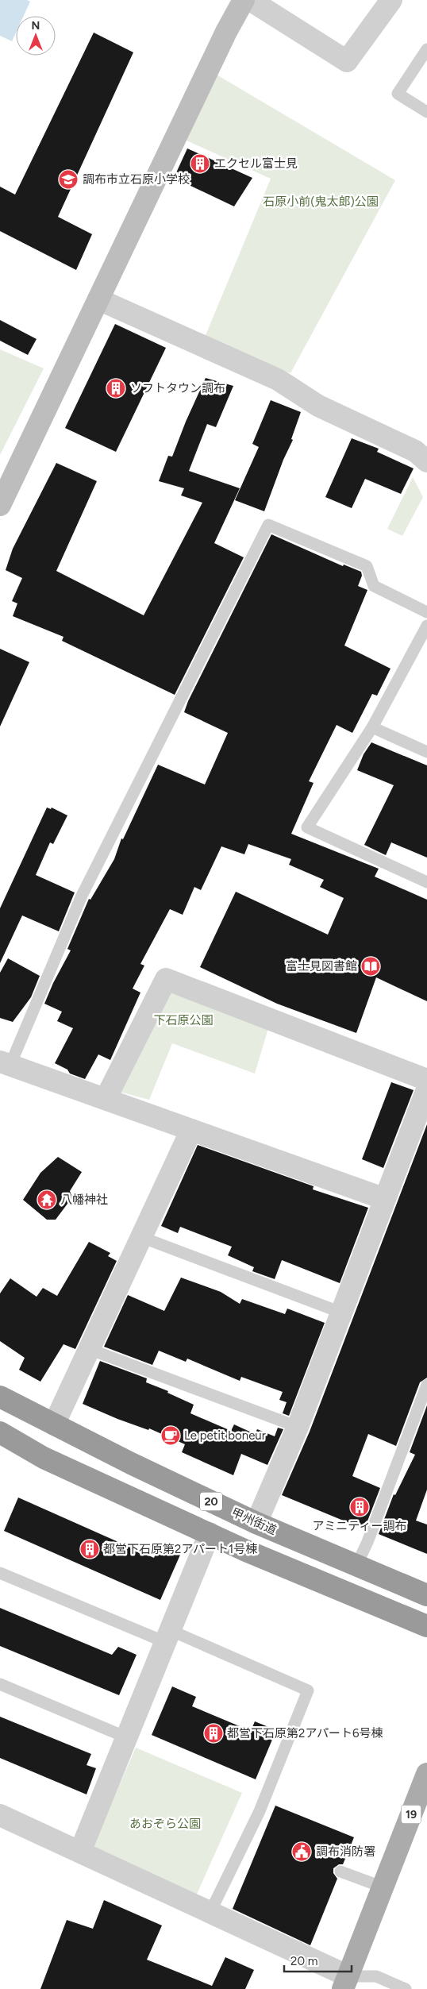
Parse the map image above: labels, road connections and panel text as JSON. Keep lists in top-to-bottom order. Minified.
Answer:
{"streets":{"highway":["20","甲州街道"],"main road":["19"]},"parks":["石原小前(鬼太郎)公園","下石原公園","あおぞら公園"],"places":{"building":["エクセル富士見","ソフトタウン調布","アミニティー調布","都営下石原第2アパート1号棟","都営下石原第2アパート6号棟"],"school or university":["調布市立石原小学校"],"library":["富士見図書館"],"temple":["八幡神社"],"cafe":["Le petit boneur"],"public building":["調布消防署"]},"scale_bar":"20 m","north":"top"}
